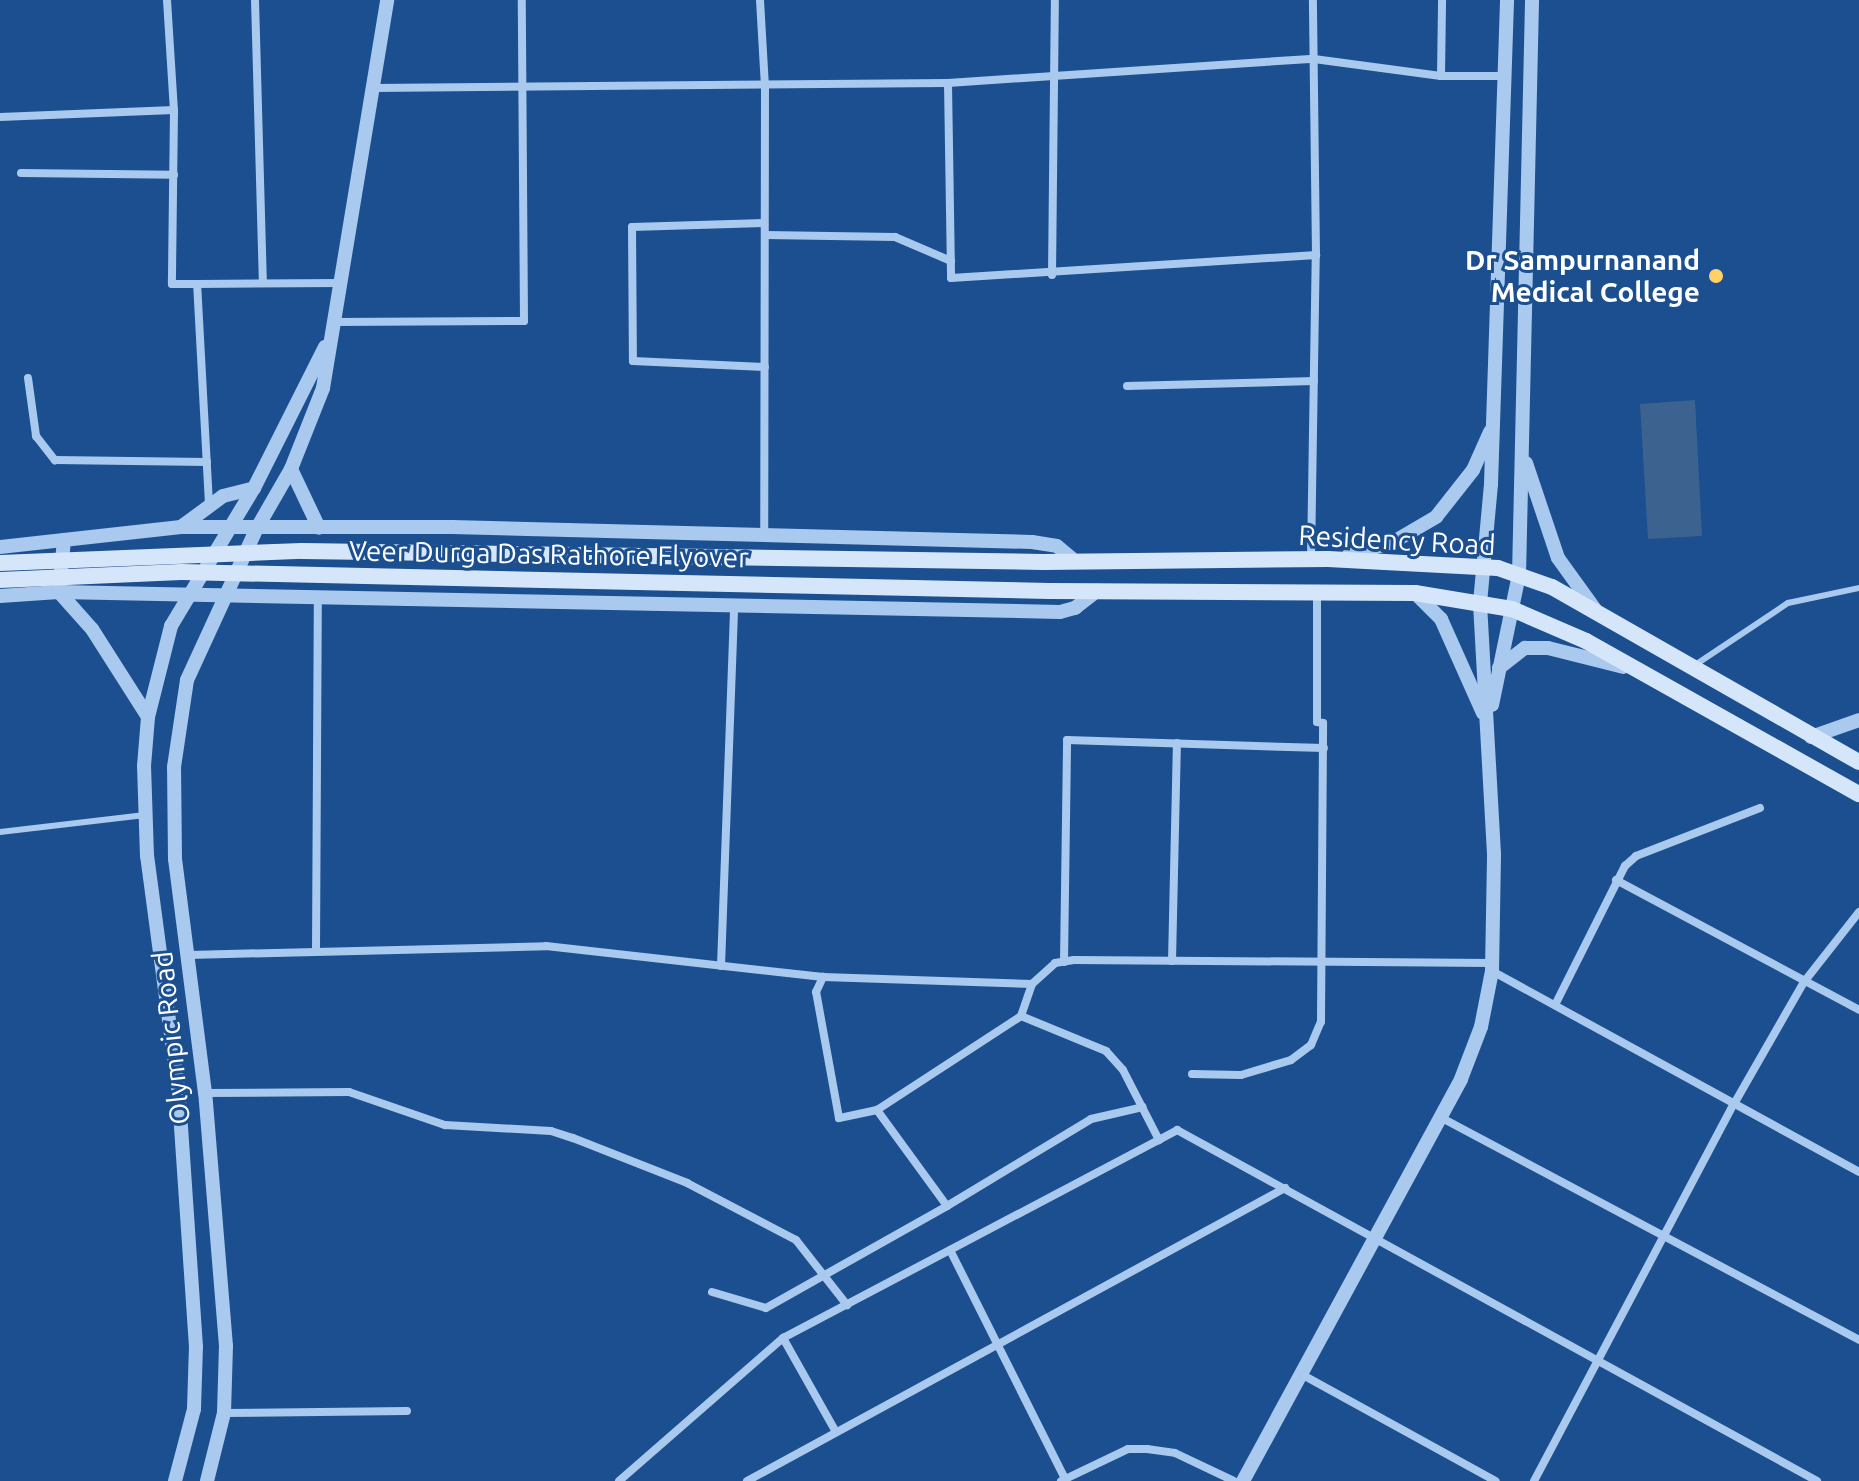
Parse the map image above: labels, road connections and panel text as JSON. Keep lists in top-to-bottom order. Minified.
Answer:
{"streets":{"main road":["Residency Road","Veer Durga Das Rathore Flyover"],"street":["Olympic Road"]},"crossings":[["Residency Road","Veer Durga Das Rathore Flyover"]],"places":["Dr Sampurnanand Medical College"]}
